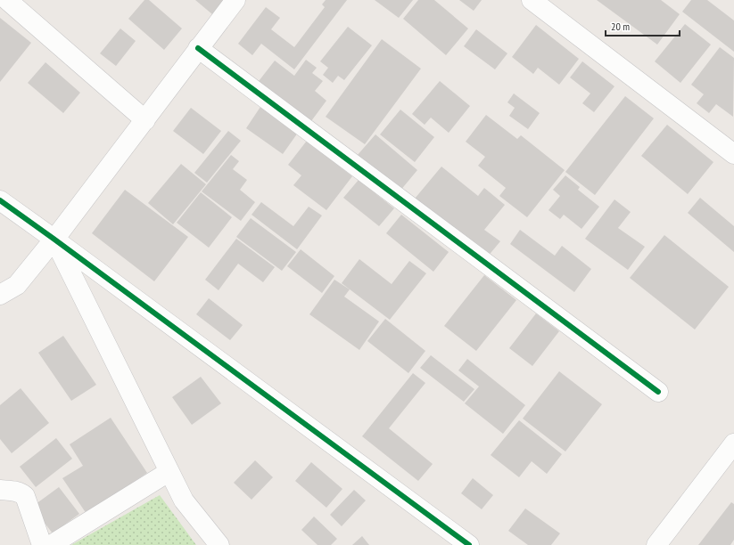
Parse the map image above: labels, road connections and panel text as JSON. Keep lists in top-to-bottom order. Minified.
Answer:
{"scale_bar":"20 m"}
